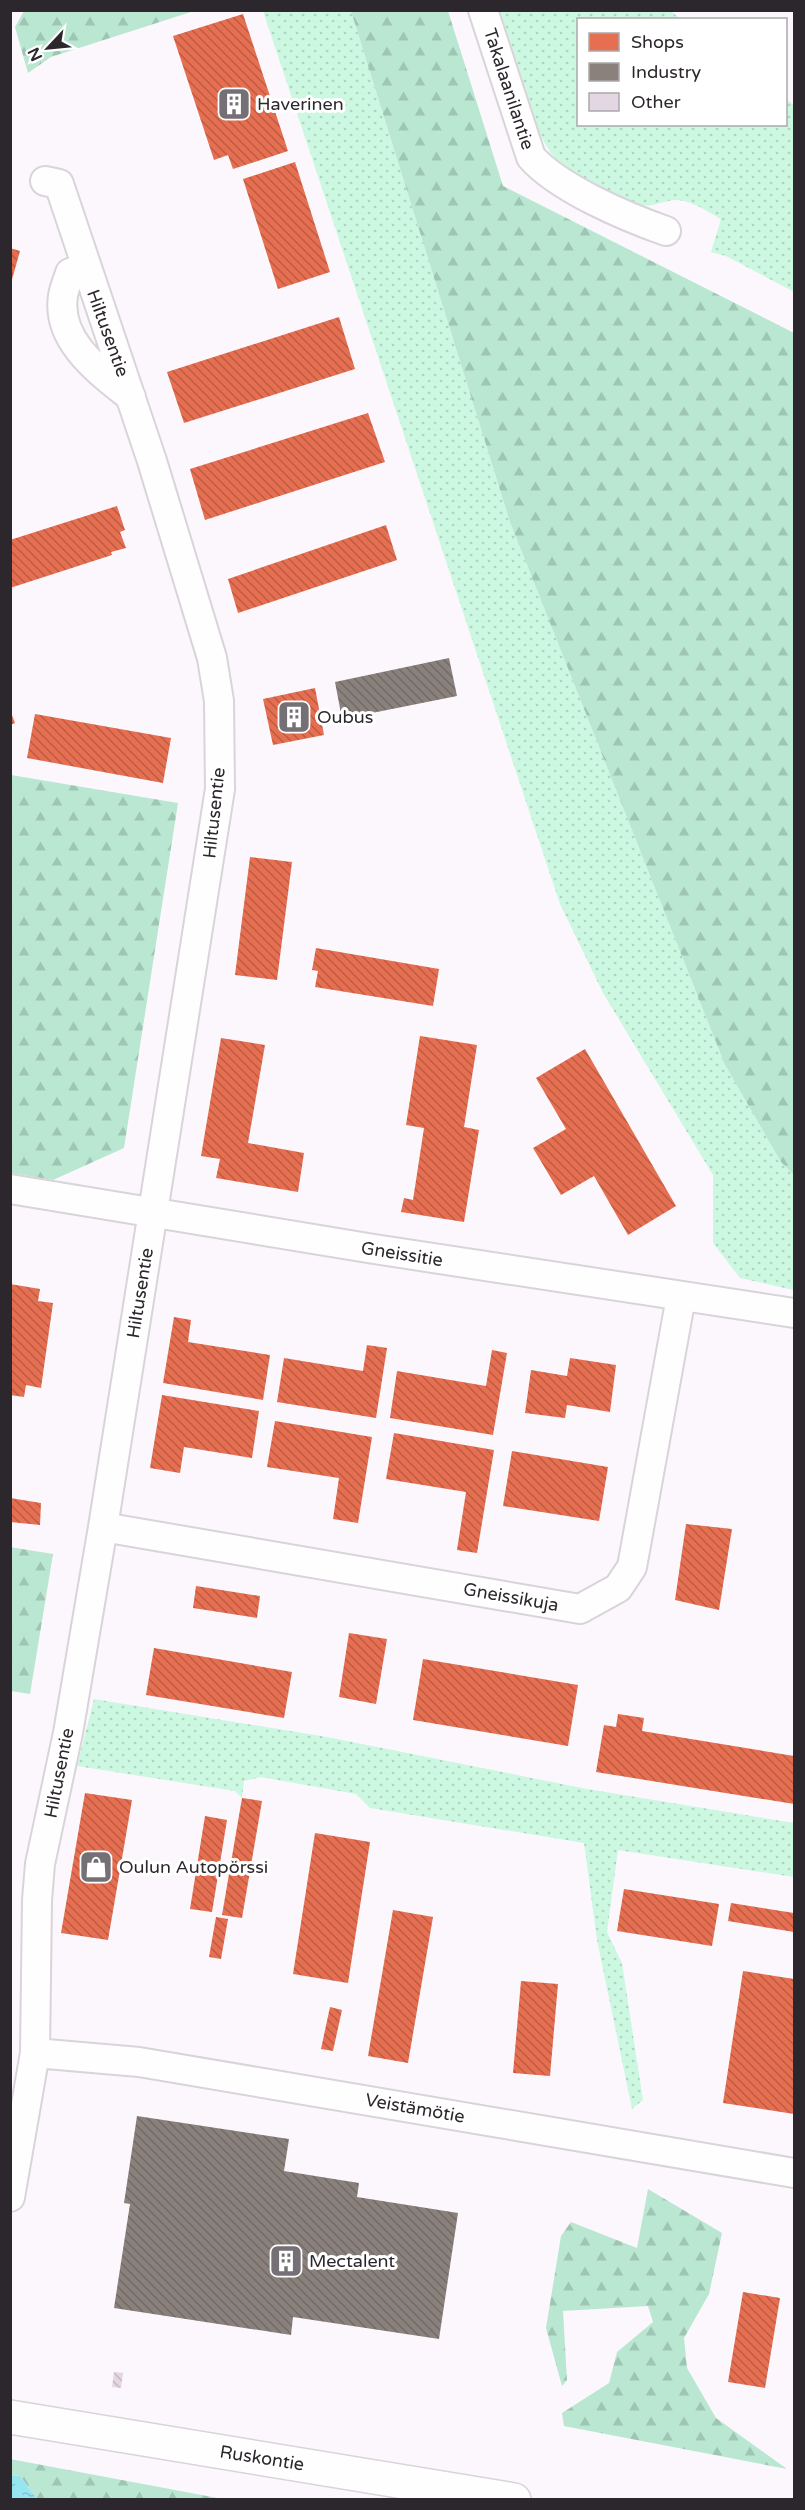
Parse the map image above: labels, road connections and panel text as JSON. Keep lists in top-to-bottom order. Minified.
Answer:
{"streets":{"main road":["Ruskontie"],"street":["Takalaanilantie","Hiltusentie","Gneissitie","Gneissikuja","Veistämötie"]},"crossings":[["Hiltusentie","Gneissitie"],["Hiltusentie","Gneissikuja"],["Hiltusentie","Veistämötie"],["Gneissitie","Gneissikuja"]],"places":{"building":["Haverinen","Oubus","Mectalent"],"shop":["Oulun Autopörssi"]},"legend":["Shops","Industry","Other"],"north":"bottom left"}
